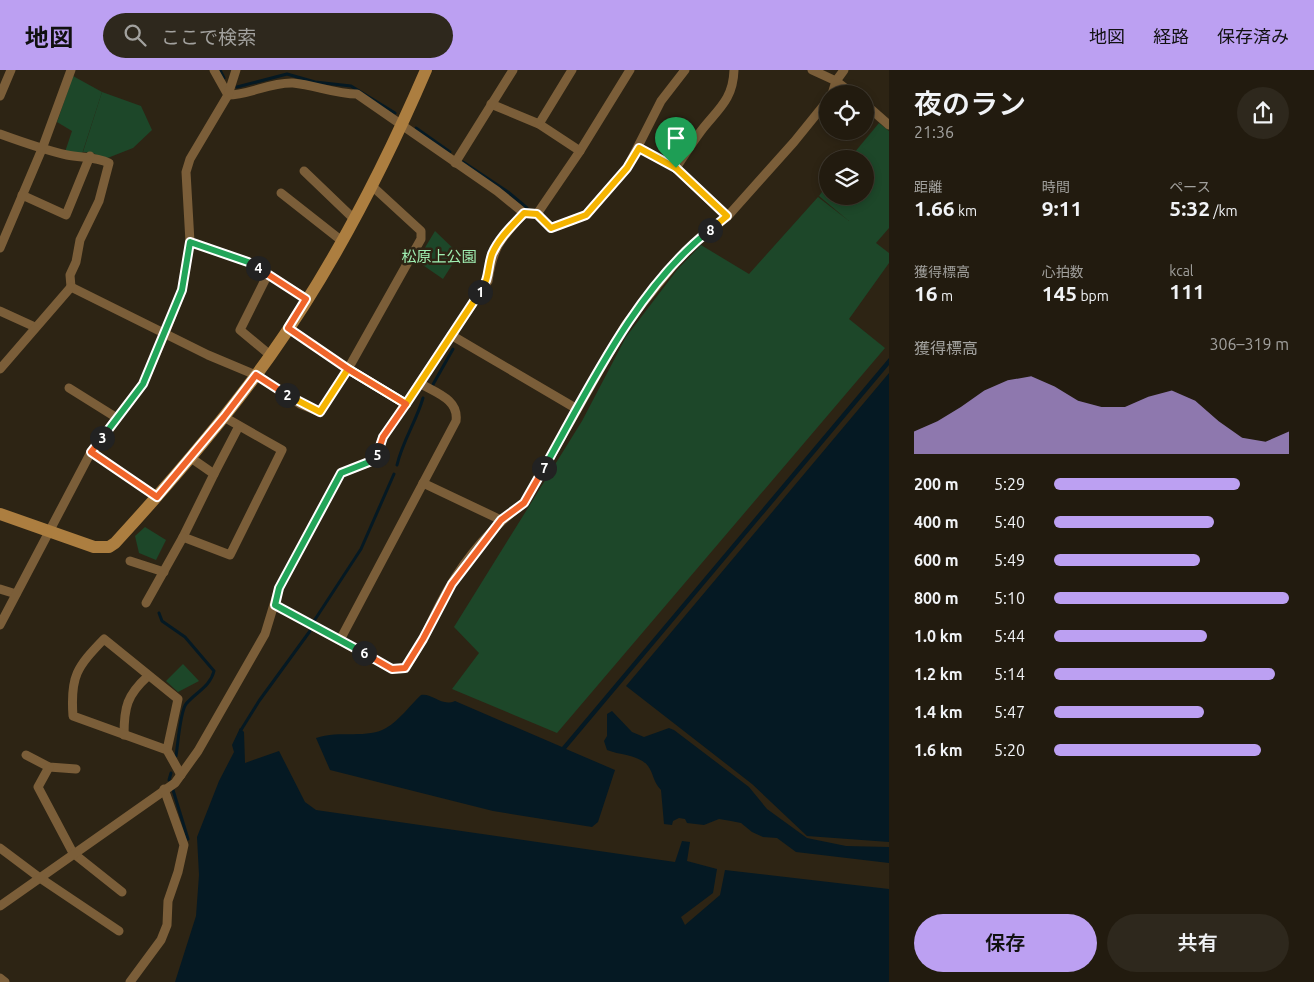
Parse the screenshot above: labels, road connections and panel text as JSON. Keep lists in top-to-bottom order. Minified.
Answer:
{"parks":["松原上公園"],"page":{"header":"地図","search":"ここで検索","nav":["地図","経路","保存済み"],"heading":["夜のラン","21:36"],"stats":[["距離","1.66 km"],["時間","9:11"],["ペース","5:32 /km"],["獲得標高","16 m"],["心拍数","145 bpm"],["kcal","111"]],"pins":["8","4","1","2","3","5","7","6"],"chart":["獲得標高","306–319 m"],"list":[{"name":"200 m","note":"5:29"},{"name":"400 m","note":"5:40"},{"name":"600 m","note":"5:49"},{"name":"800 m","note":"5:10"},{"name":"1.0 km","note":"5:44"},{"name":"1.2 km","note":"5:14"},{"name":"1.4 km","note":"5:47"},{"name":"1.6 km","note":"5:20"}],"buttons":["保存","共有"]}}
